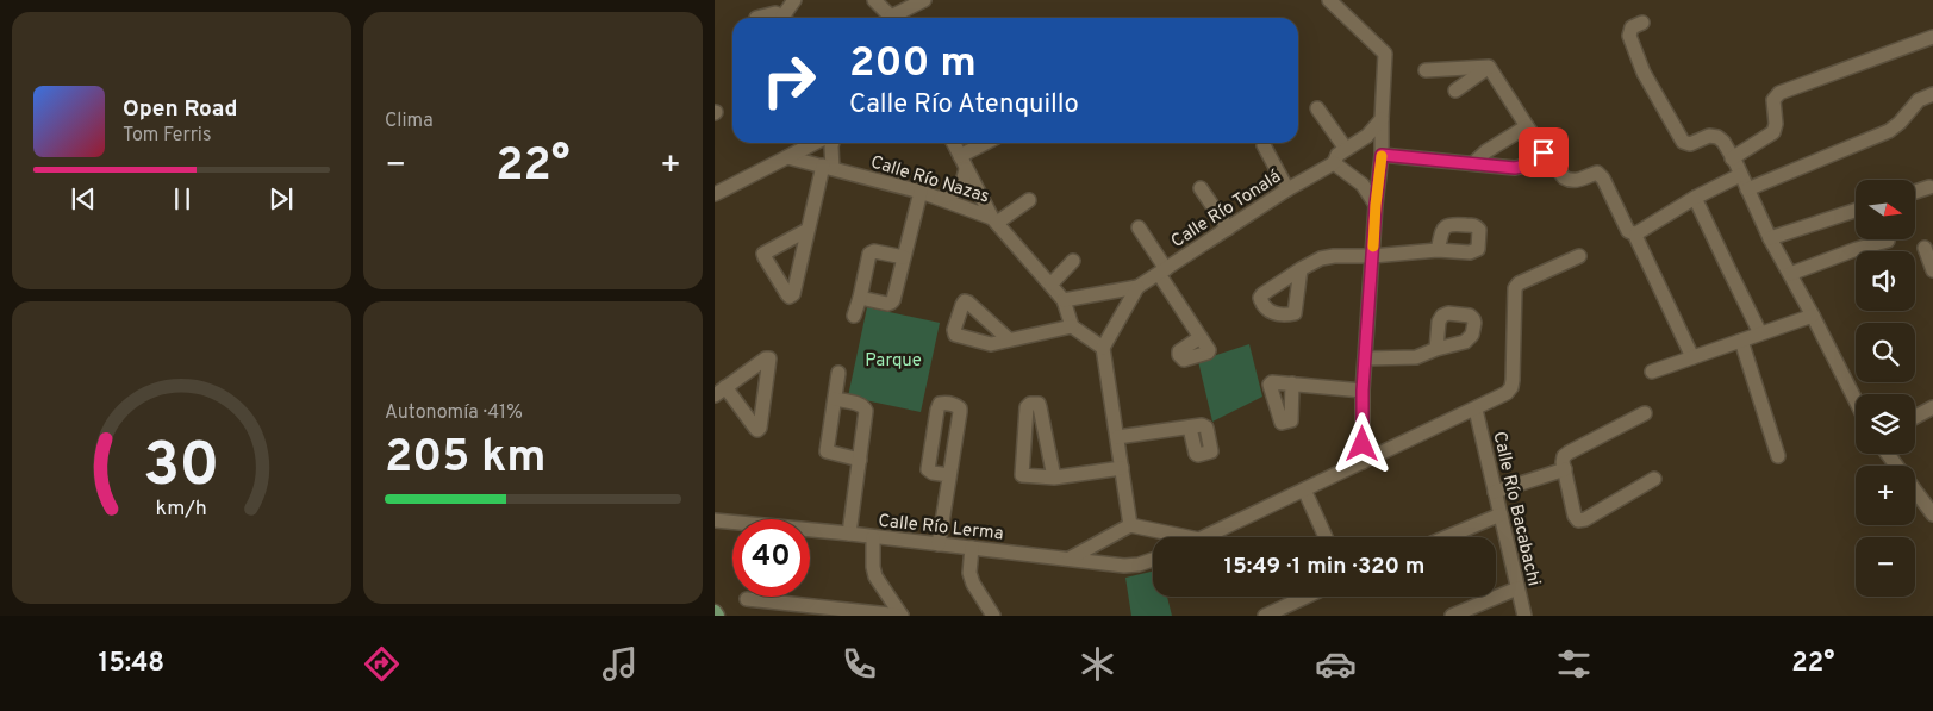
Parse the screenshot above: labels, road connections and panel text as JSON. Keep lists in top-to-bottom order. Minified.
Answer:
{"streets":{"street":["Calle Río Nazas","Calle Río Tonalá","Calle Río Bacabachi","Calle Río Lerma"]},"parks":["Parque"],"north":"right","page":{"tile":["Clima",["Autonomía · 41%","205 km"]],"turn":["200 m","Calle Río Atenquillo"],"song":["Open Road","Tom Ferris"],"heat":["−","22°","+"],"map_buttons":["+","−"],"limit":"40","trip":"15:49 · 1 min · 320 m","tabs":["15:48","22°"],"gauge":["30","km/h"]}}
